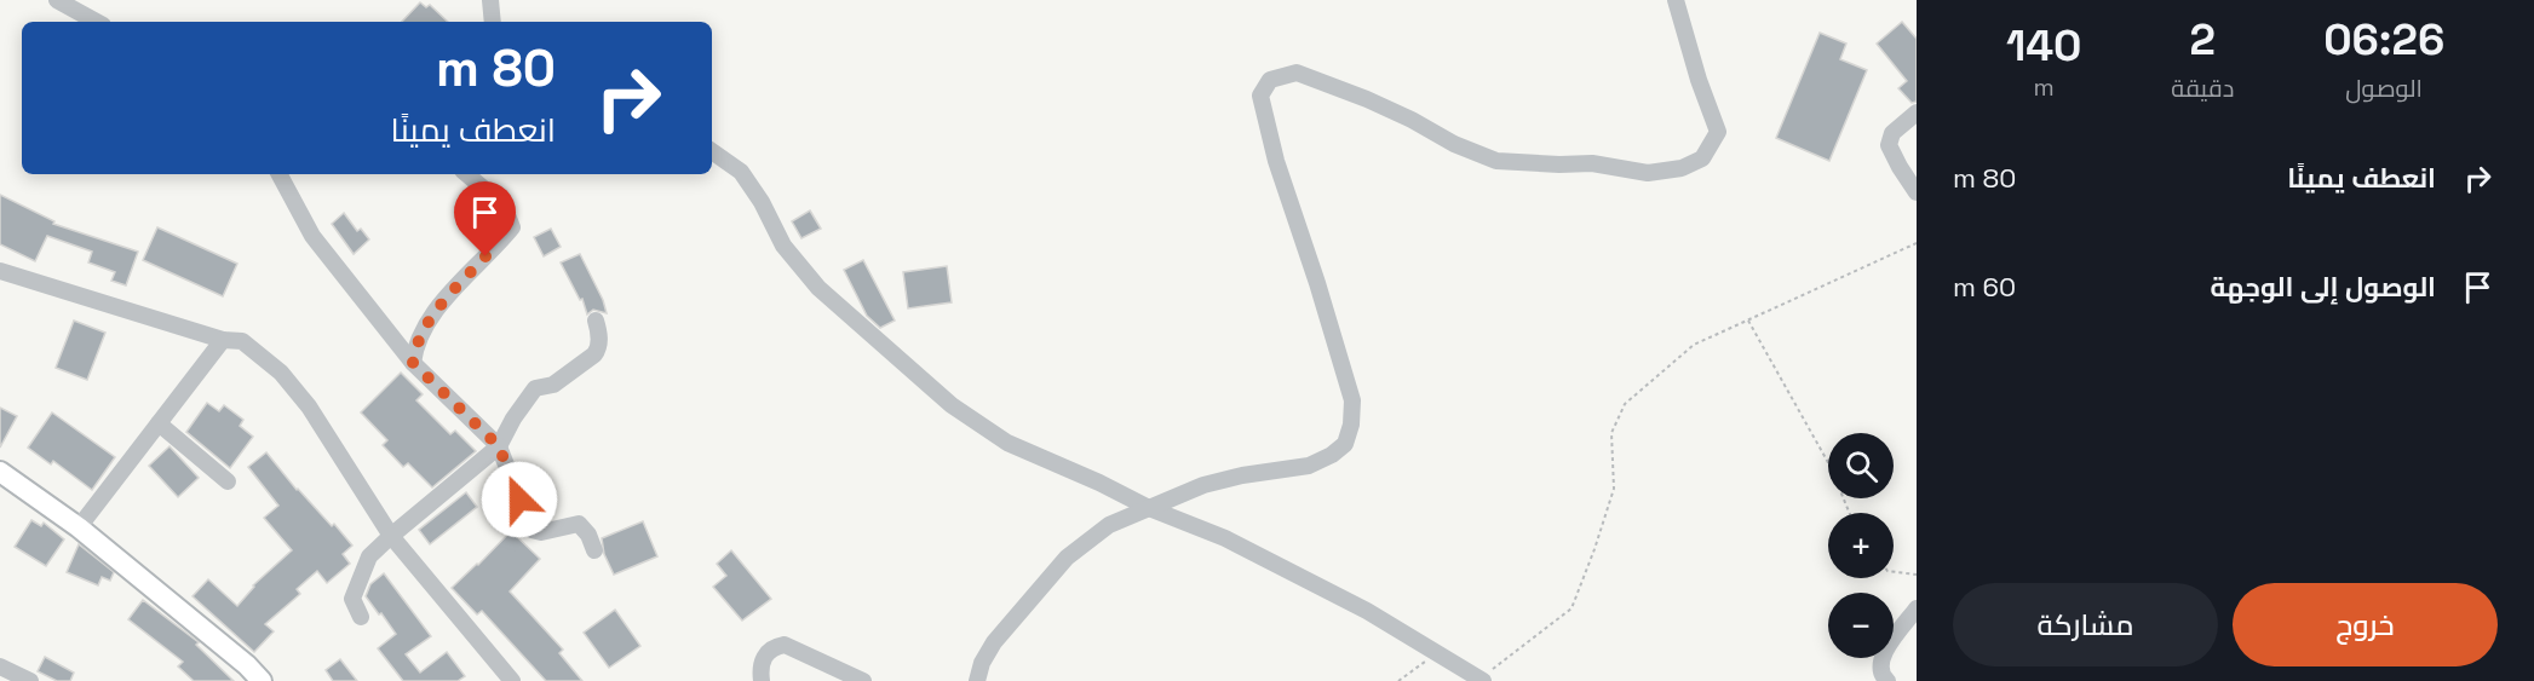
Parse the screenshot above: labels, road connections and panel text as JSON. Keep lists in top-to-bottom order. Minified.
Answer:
{"page":{"eta":["06:26","الوصول","2","دقيقة","140","m"],"turn":["80 m","انعطف يمينًا"],"list":[{"name":"انعطف يمينًا","value":"80 m"},{"name":"الوصول إلى الوجهة","value":"60 m"}],"map_buttons":["+","−"],"buttons":["خروج","مشاركة"]}}
